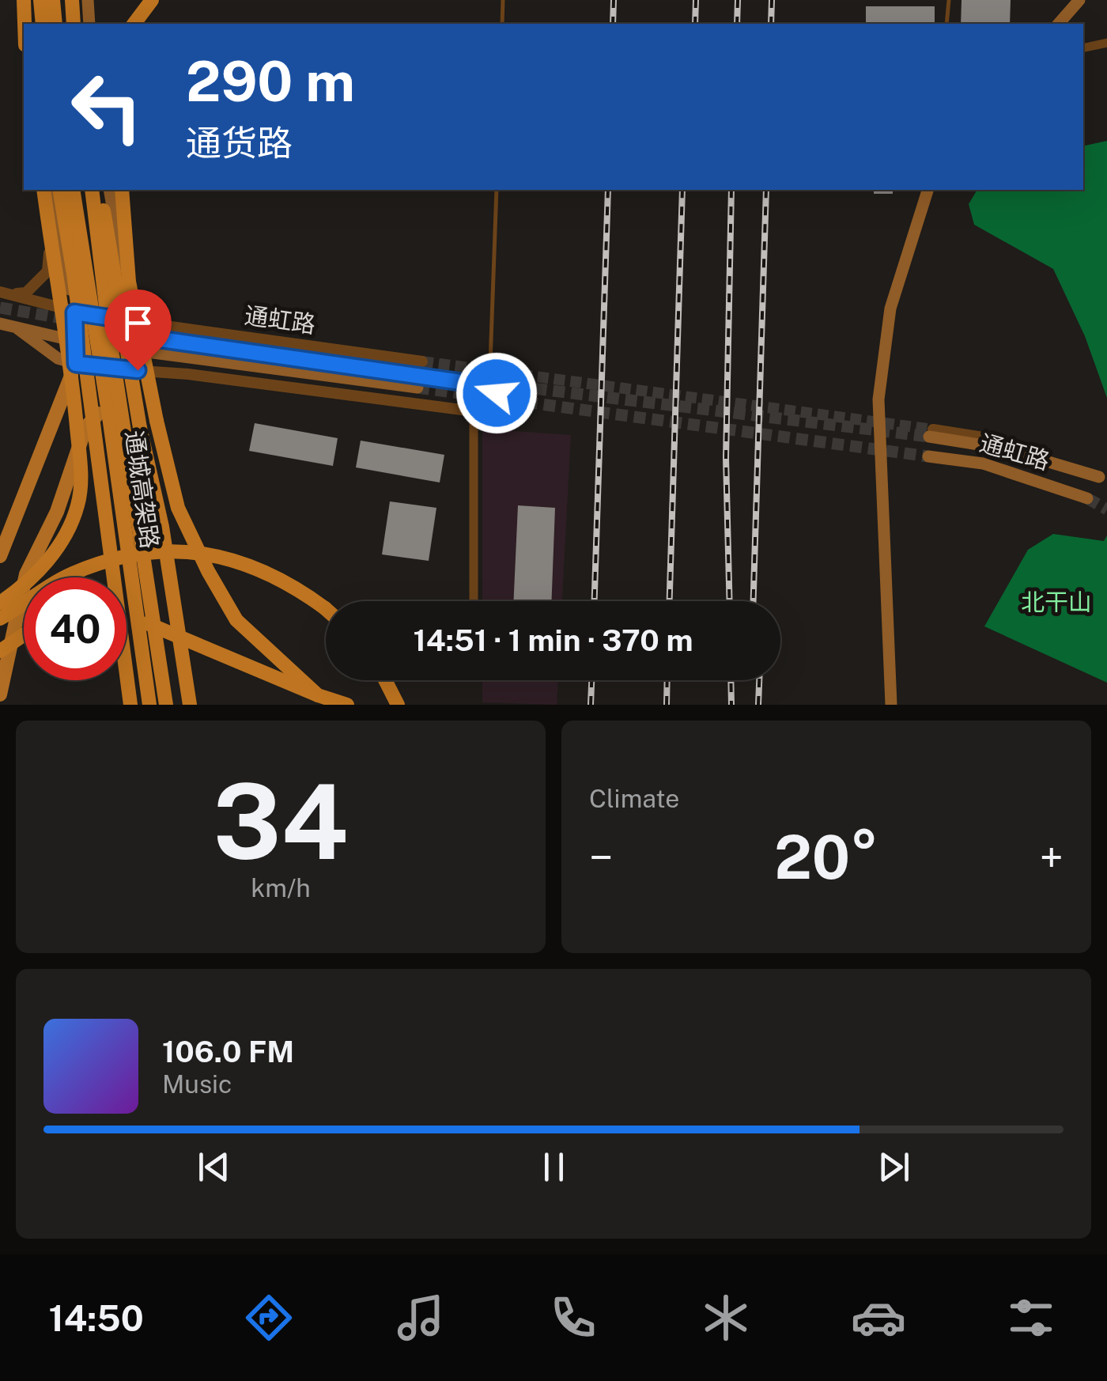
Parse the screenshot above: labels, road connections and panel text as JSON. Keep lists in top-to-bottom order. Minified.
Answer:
{"streets":{"highway":["通城高架路"],"main road":["通虹路"]},"parks":["北干山"],"page":{"turn":["290 m","通货路"],"limit":"40","trip":"14:51 · 1 min · 370 m","tile":[["34","km/h"],"Climate"],"heat":["−","20°","+"],"song":["106.0 FM","Music"],"tabs":"14:50"}}
